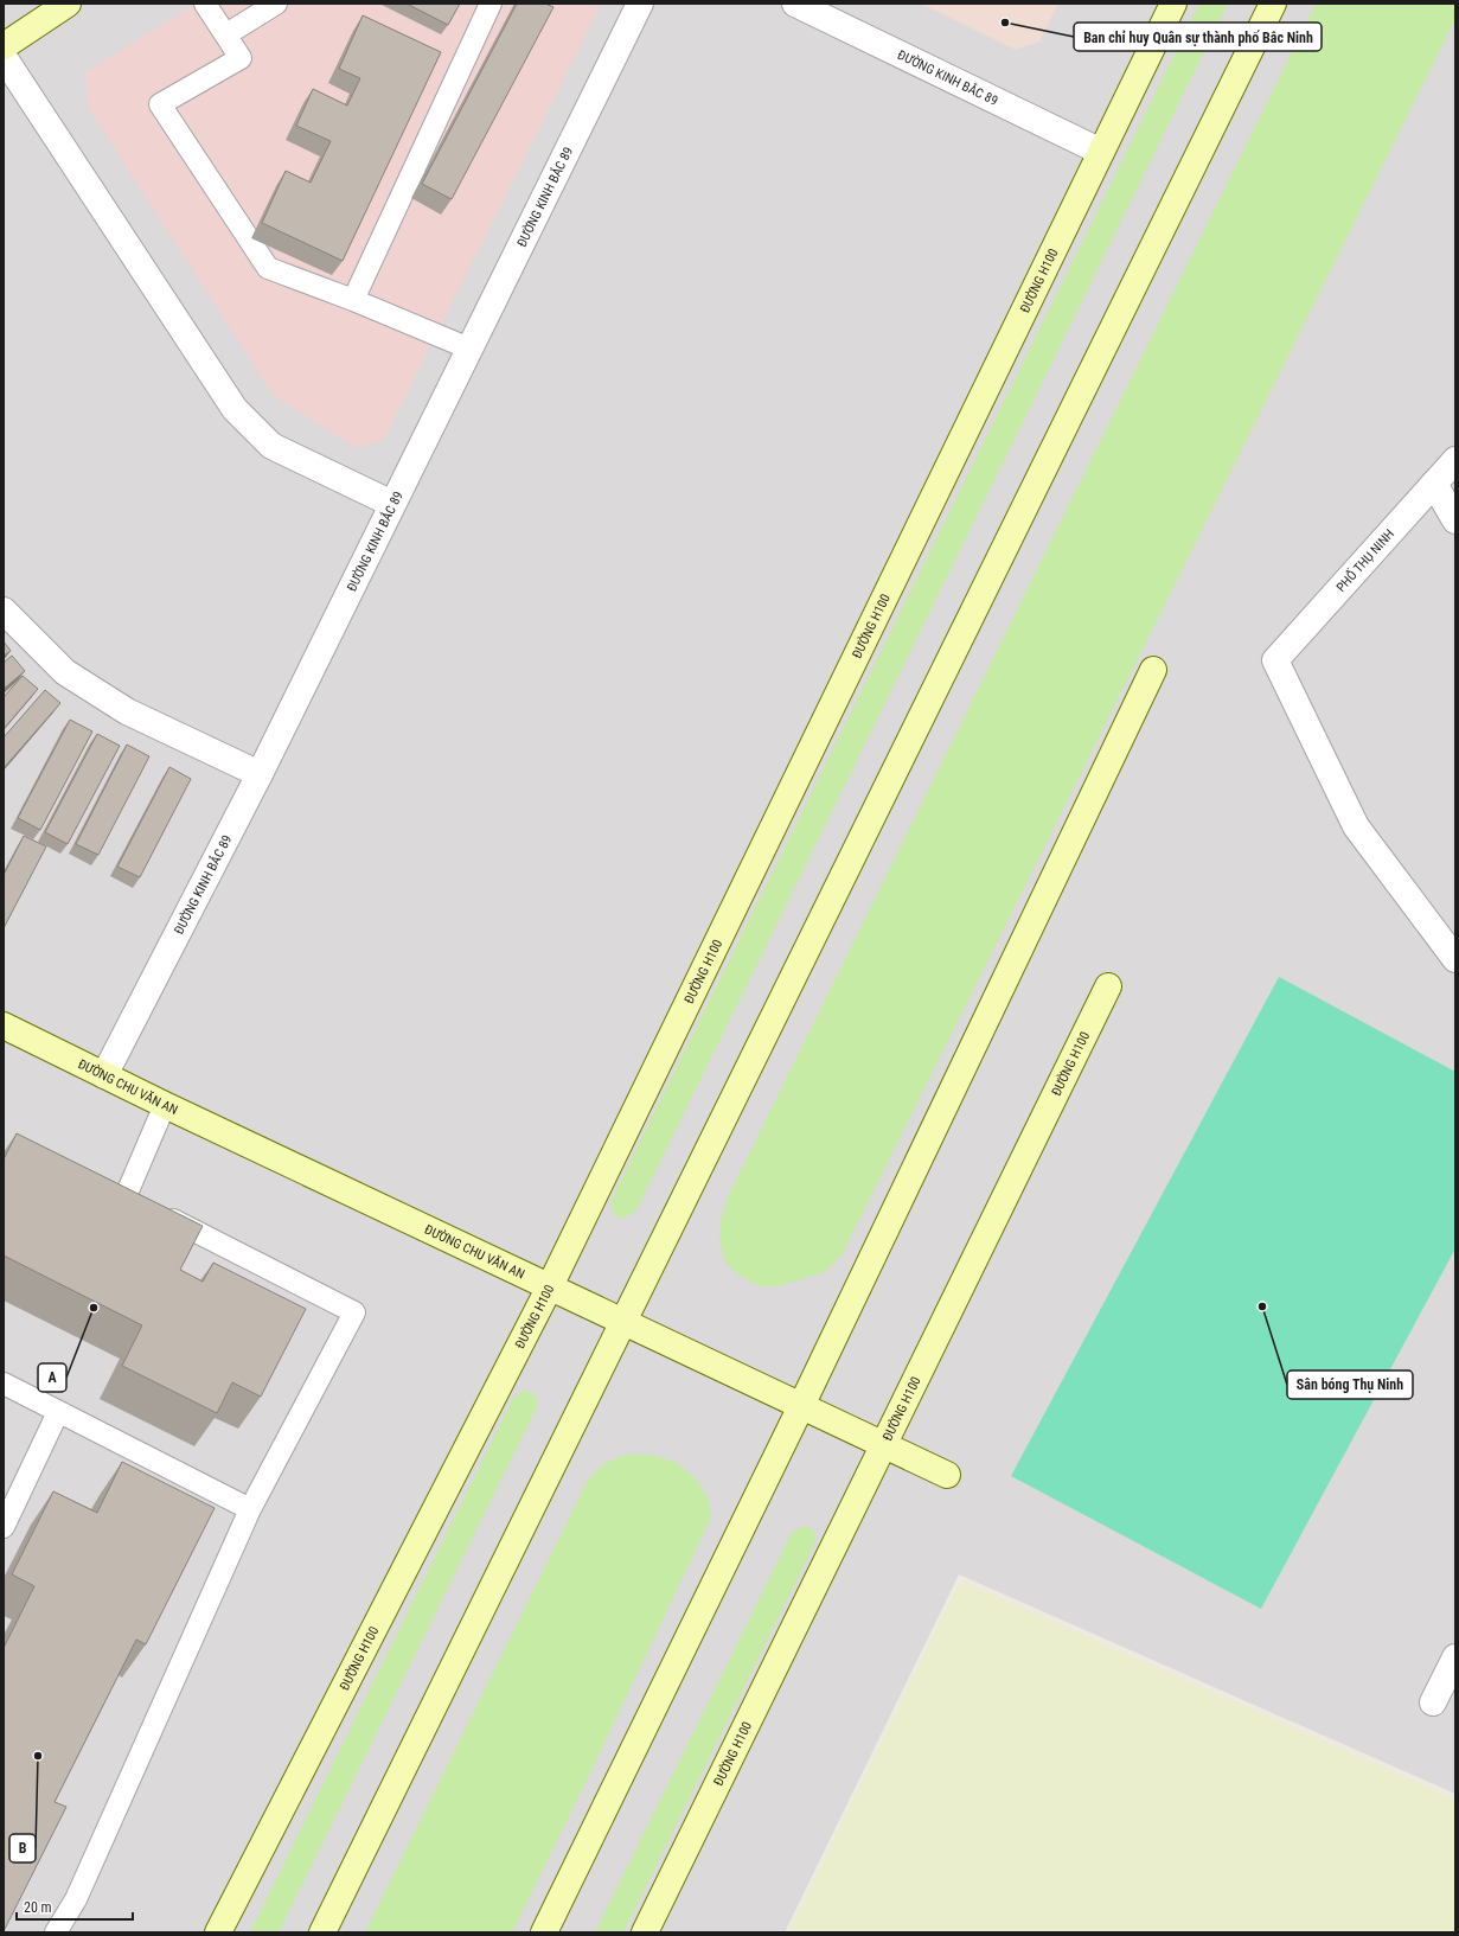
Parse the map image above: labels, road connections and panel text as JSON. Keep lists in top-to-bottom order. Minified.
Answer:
{"streets":{"main road":["ĐƯỜNG H100","ĐƯỜNG CHU VĂN AN"],"street":["ĐƯỜNG KINH BẮC 89","PHỐ THỤ NINH"]},"crossings":[["ĐƯỜNG KINH BẮC 89","ĐƯỜNG H100"],["ĐƯỜNG KINH BẮC 89","ĐƯỜNG CHU VĂN AN"],["ĐƯỜNG H100","ĐƯỜNG CHU VĂN AN"]],"places":["Ban chỉ huy Quân sự thành phố Bắc Ninh","Sân bóng Thụ Ninh","A","B"],"scale_bar":"20 m"}
